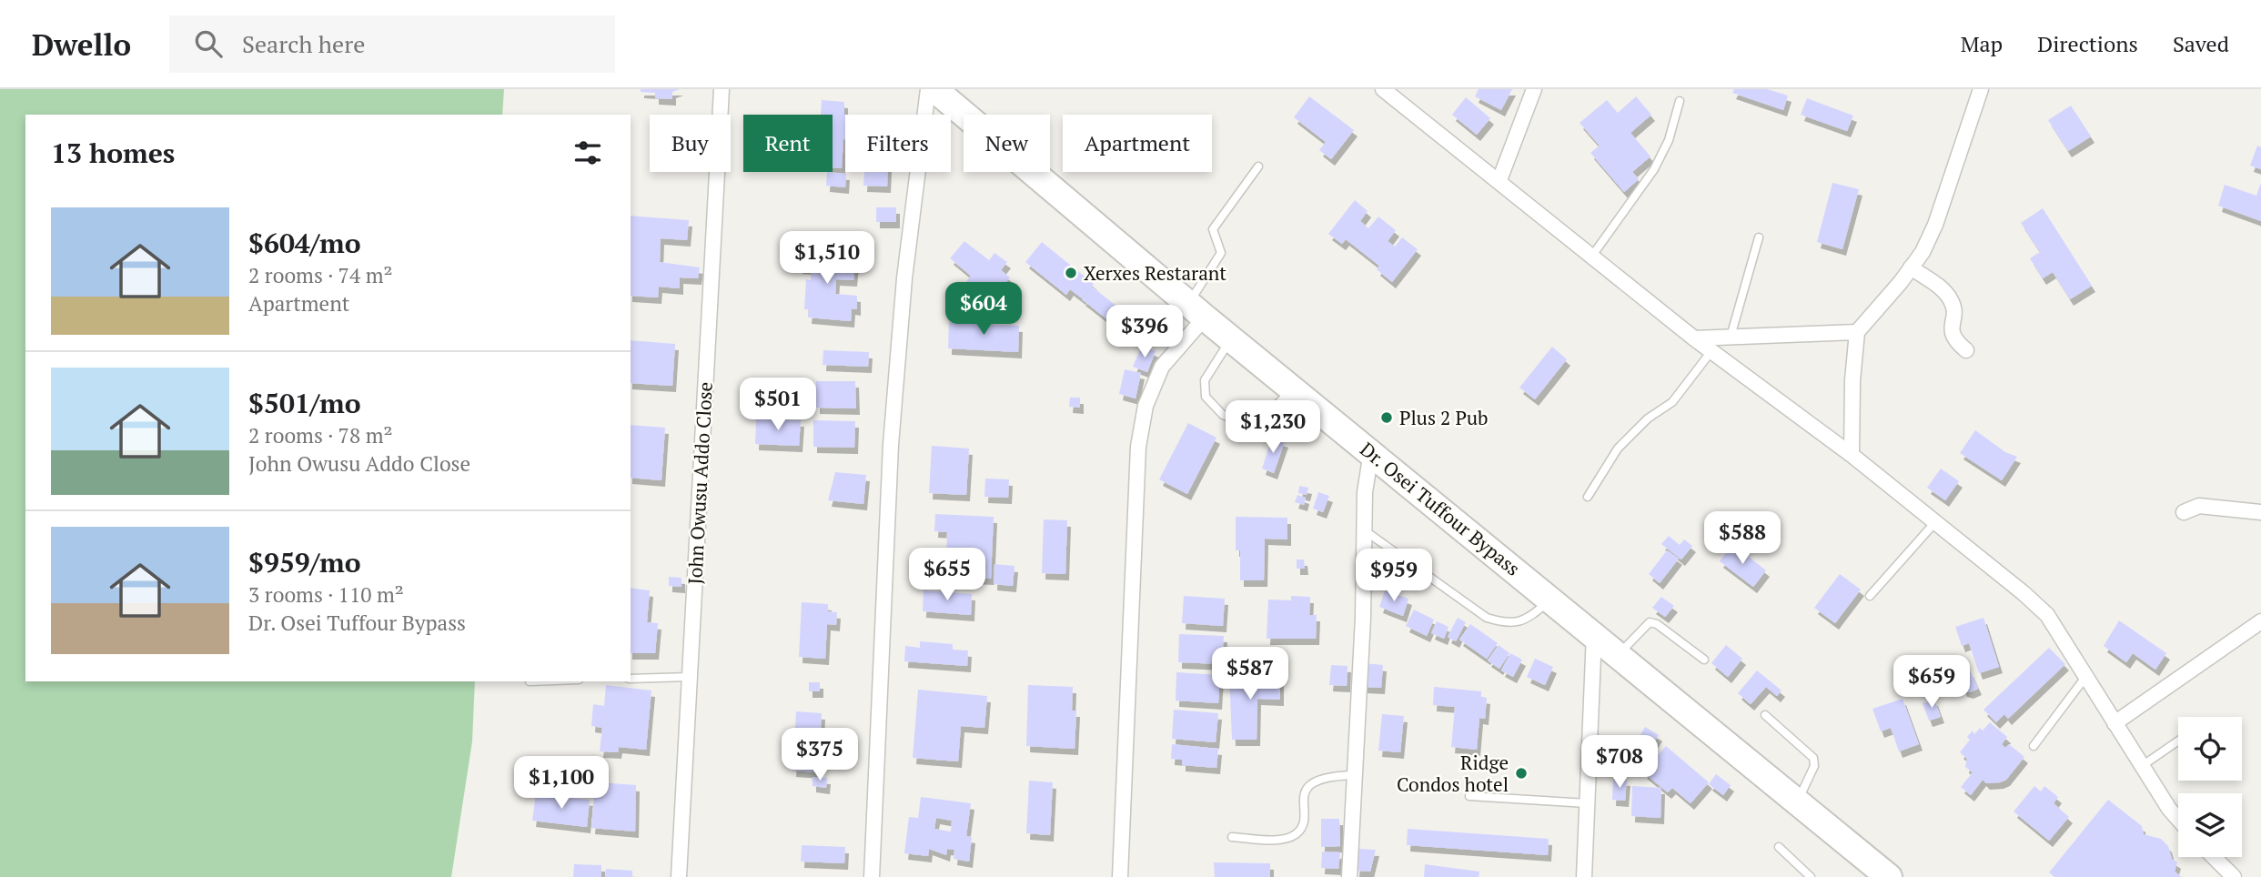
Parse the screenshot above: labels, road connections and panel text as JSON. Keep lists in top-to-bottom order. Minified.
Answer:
{"streets":{"highway":["Dr. Osei Tuffour Bypass"],"street":["John Owusu Addo Close"]},"places":["Xerxes Restarant","Plus 2 Pub","Ridge Condos hotel"],"page":{"header":"Dwello","search":"Search here","nav":["Map","Directions","Saved"],"chip":["Buy","Rent","Filters","New","Apartment"],"heading":"13 homes","list":[{"name":"$604/mo","note":"2 rooms · 74 m² · Apartment"},{"name":"$501/mo","note":"2 rooms · 78 m² · John Owusu Addo Close"},{"name":"$959/mo","note":"3 rooms · 110 m² · Dr. Osei Tuffour Bypass"}],"price":["$1,510","$604","$396","$501","$1,230","$588","$655","$959","$587","$659","$375","$708","$1,100"]}}
